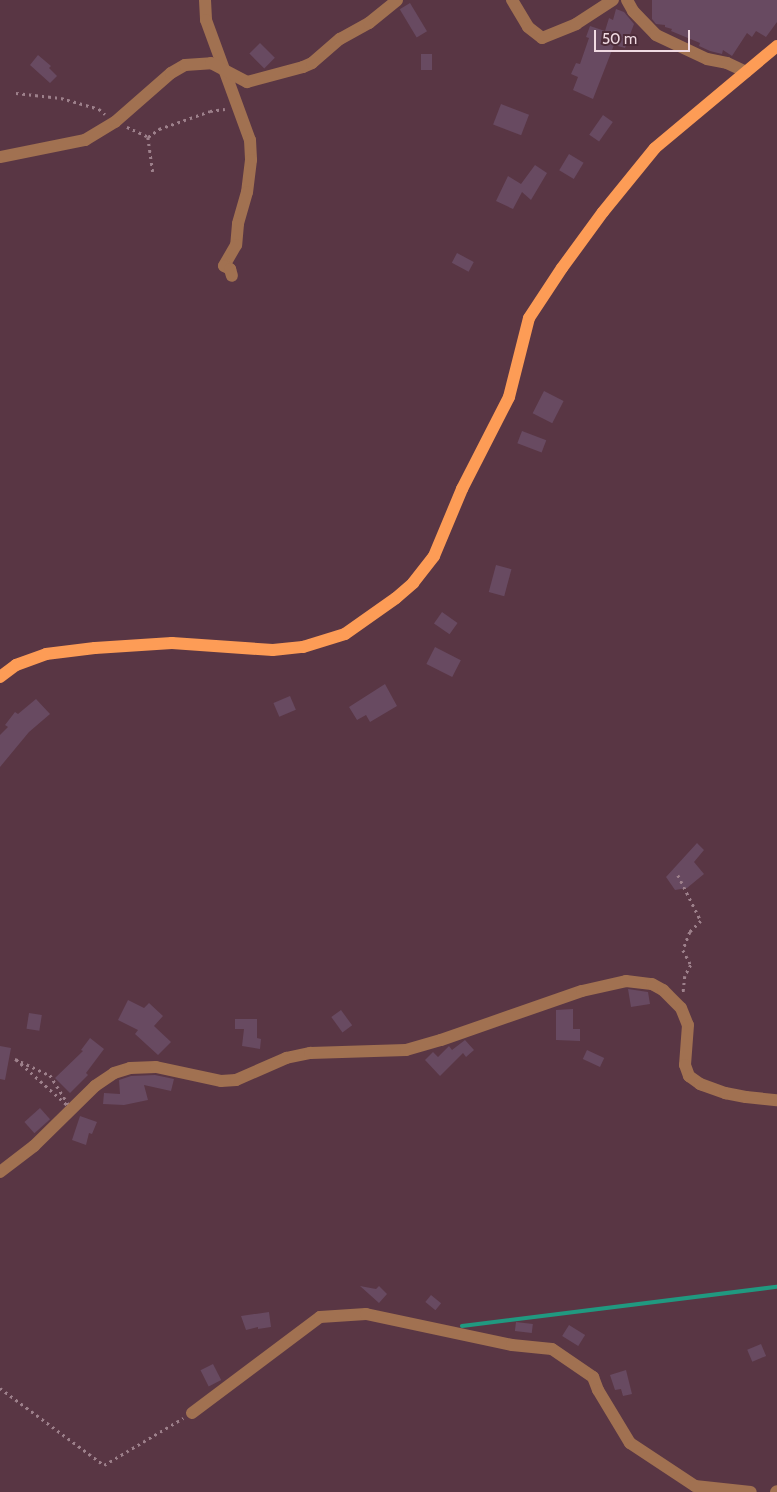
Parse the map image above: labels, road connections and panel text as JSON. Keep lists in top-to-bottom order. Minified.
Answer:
{"scale_bar":"50 m"}
